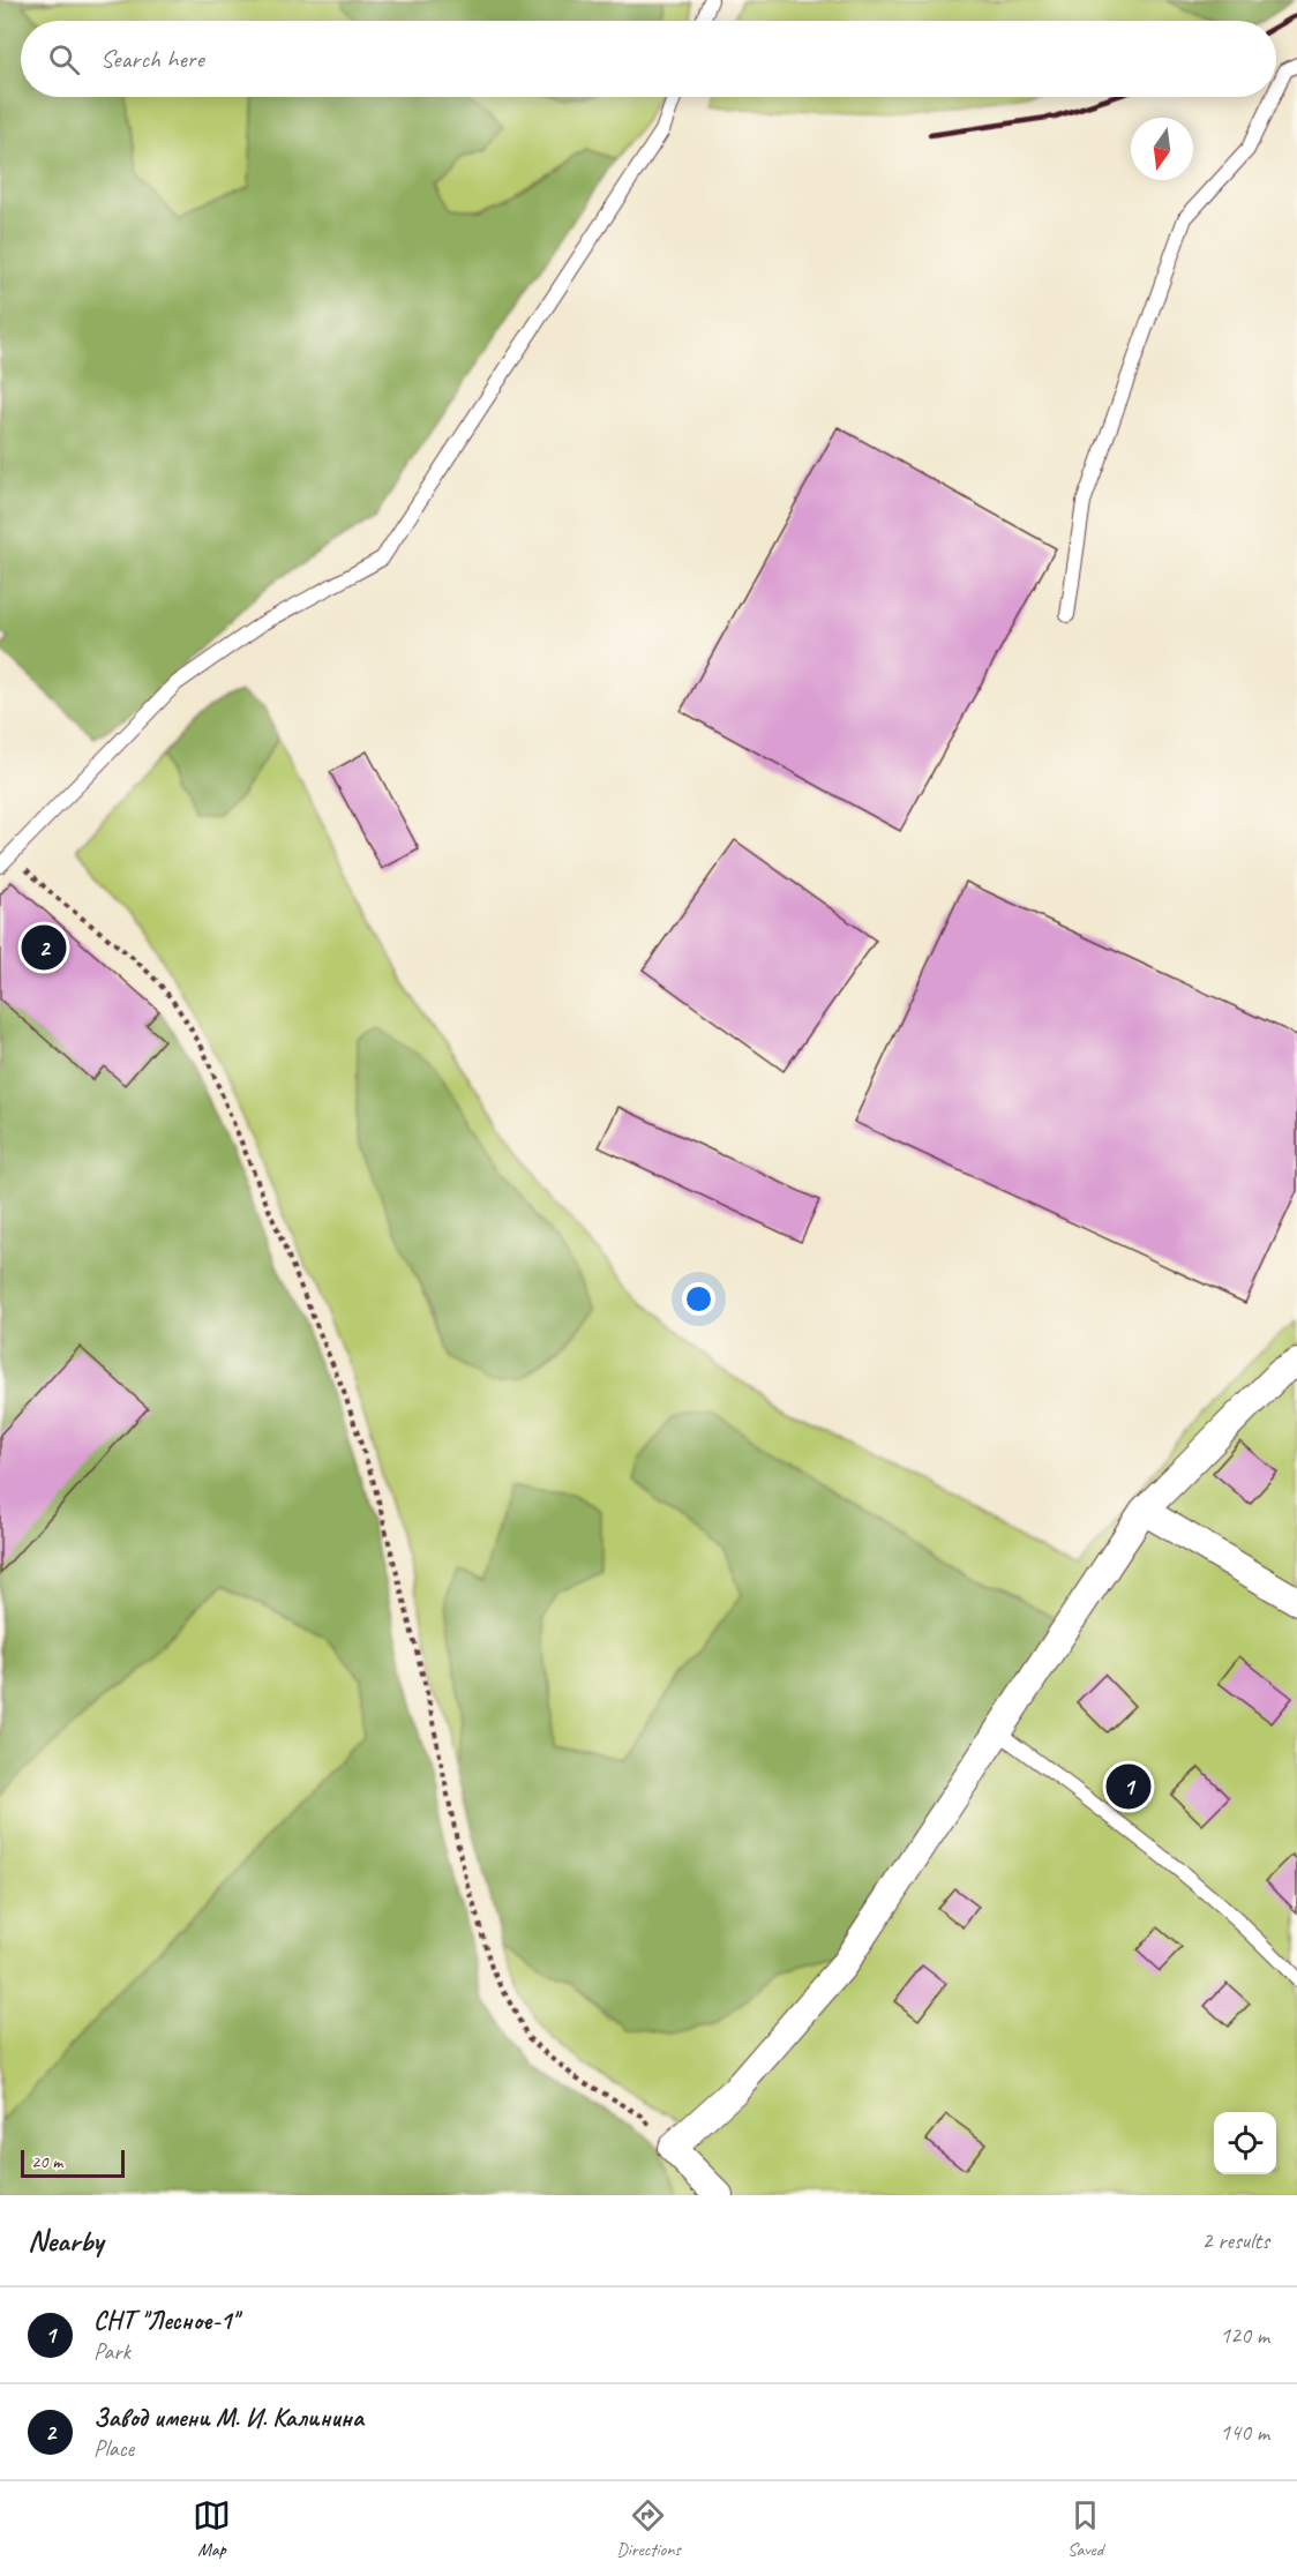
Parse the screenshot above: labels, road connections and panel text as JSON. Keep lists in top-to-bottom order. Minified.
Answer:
{"scale_bar":"20 m","north":"bottom","page":{"search":"Search here","pins":["2","1"],"scale":"20 m","heading":["Nearby","2 results"],"list":[{"mark":"1","name":"СНТ \"Лесное-1\"","note":"Park","value":"120 m"},{"mark":"2","name":"Завод имени М. И. Калинина","note":"Place","value":"140 m"}],"nav":["Map","Directions","Saved"]}}
